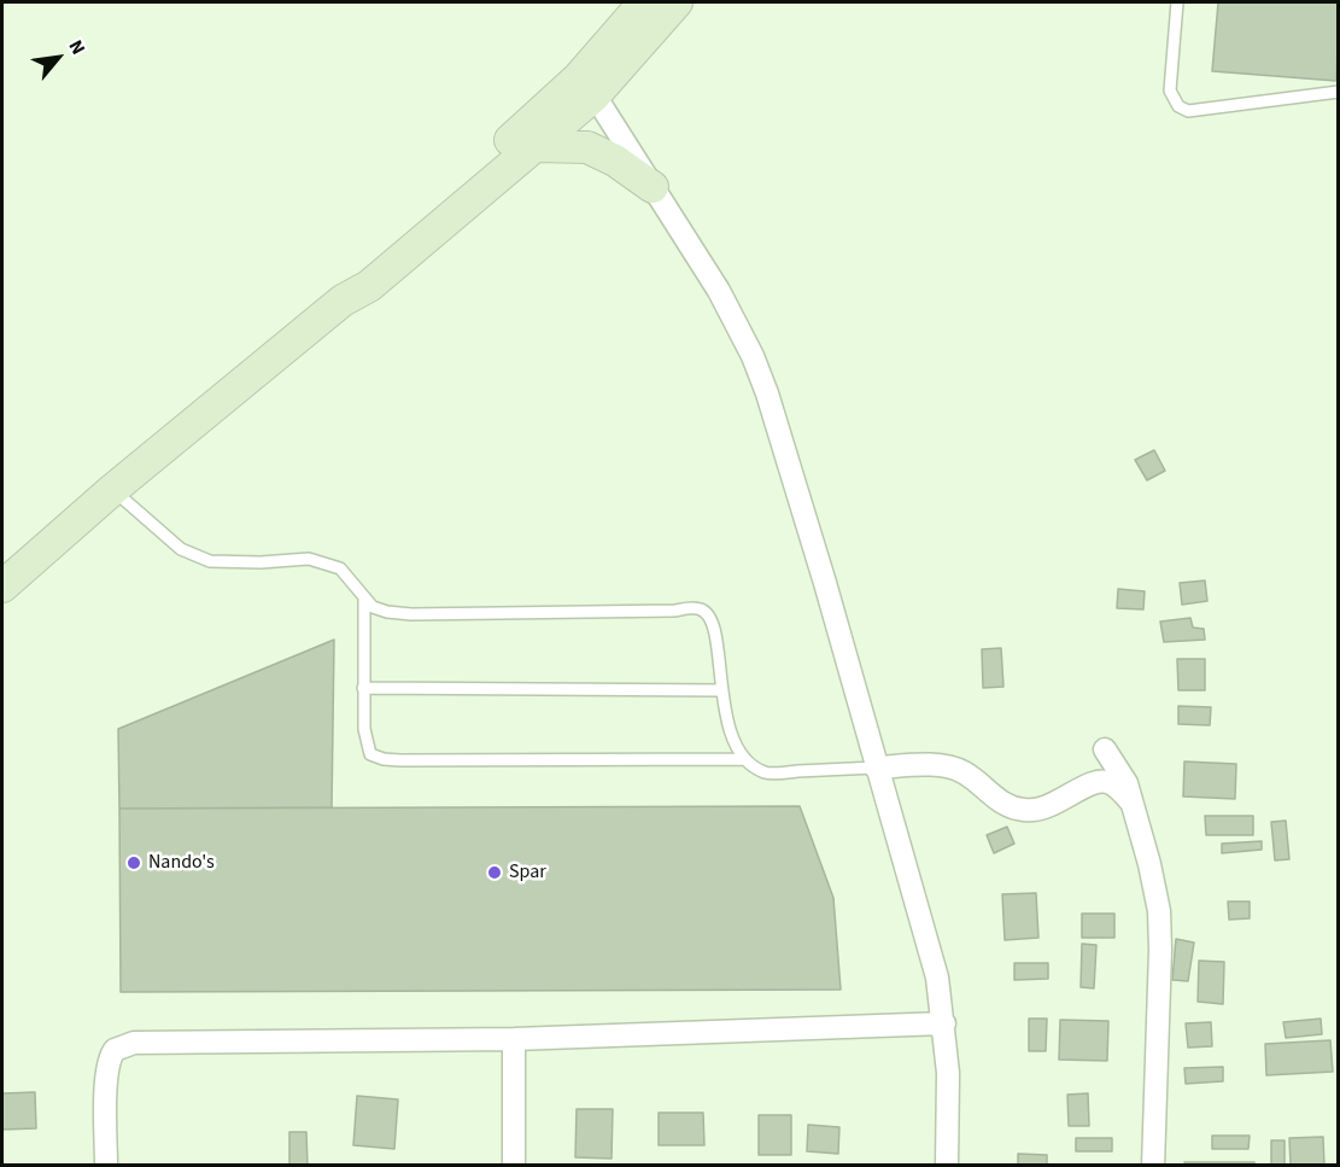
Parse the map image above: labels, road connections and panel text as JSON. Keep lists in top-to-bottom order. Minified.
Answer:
{"places":["Nando's","Spar"],"north":"top right"}
